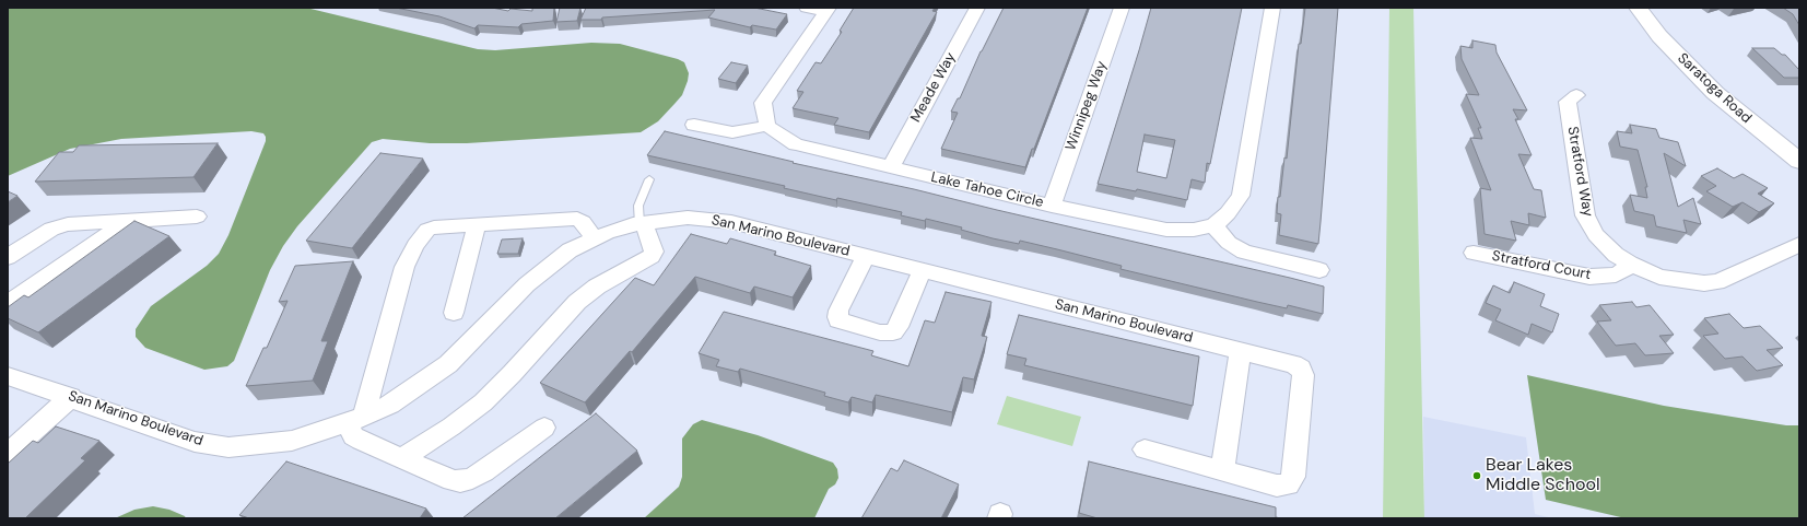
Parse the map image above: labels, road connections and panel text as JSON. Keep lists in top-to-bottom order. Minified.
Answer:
{"streets":{"street":["Meade Way","Saratoga Road","Winnipeg Way","Stratford Way","Lake Tahoe Circle","San Marino Boulevard","Stratford Court"]},"crossings":[["Meade Way","Lake Tahoe Circle"],["Winnipeg Way","Lake Tahoe Circle"],["Stratford Way","Stratford Court"]],"places":["Bear Lakes Middle School"]}
